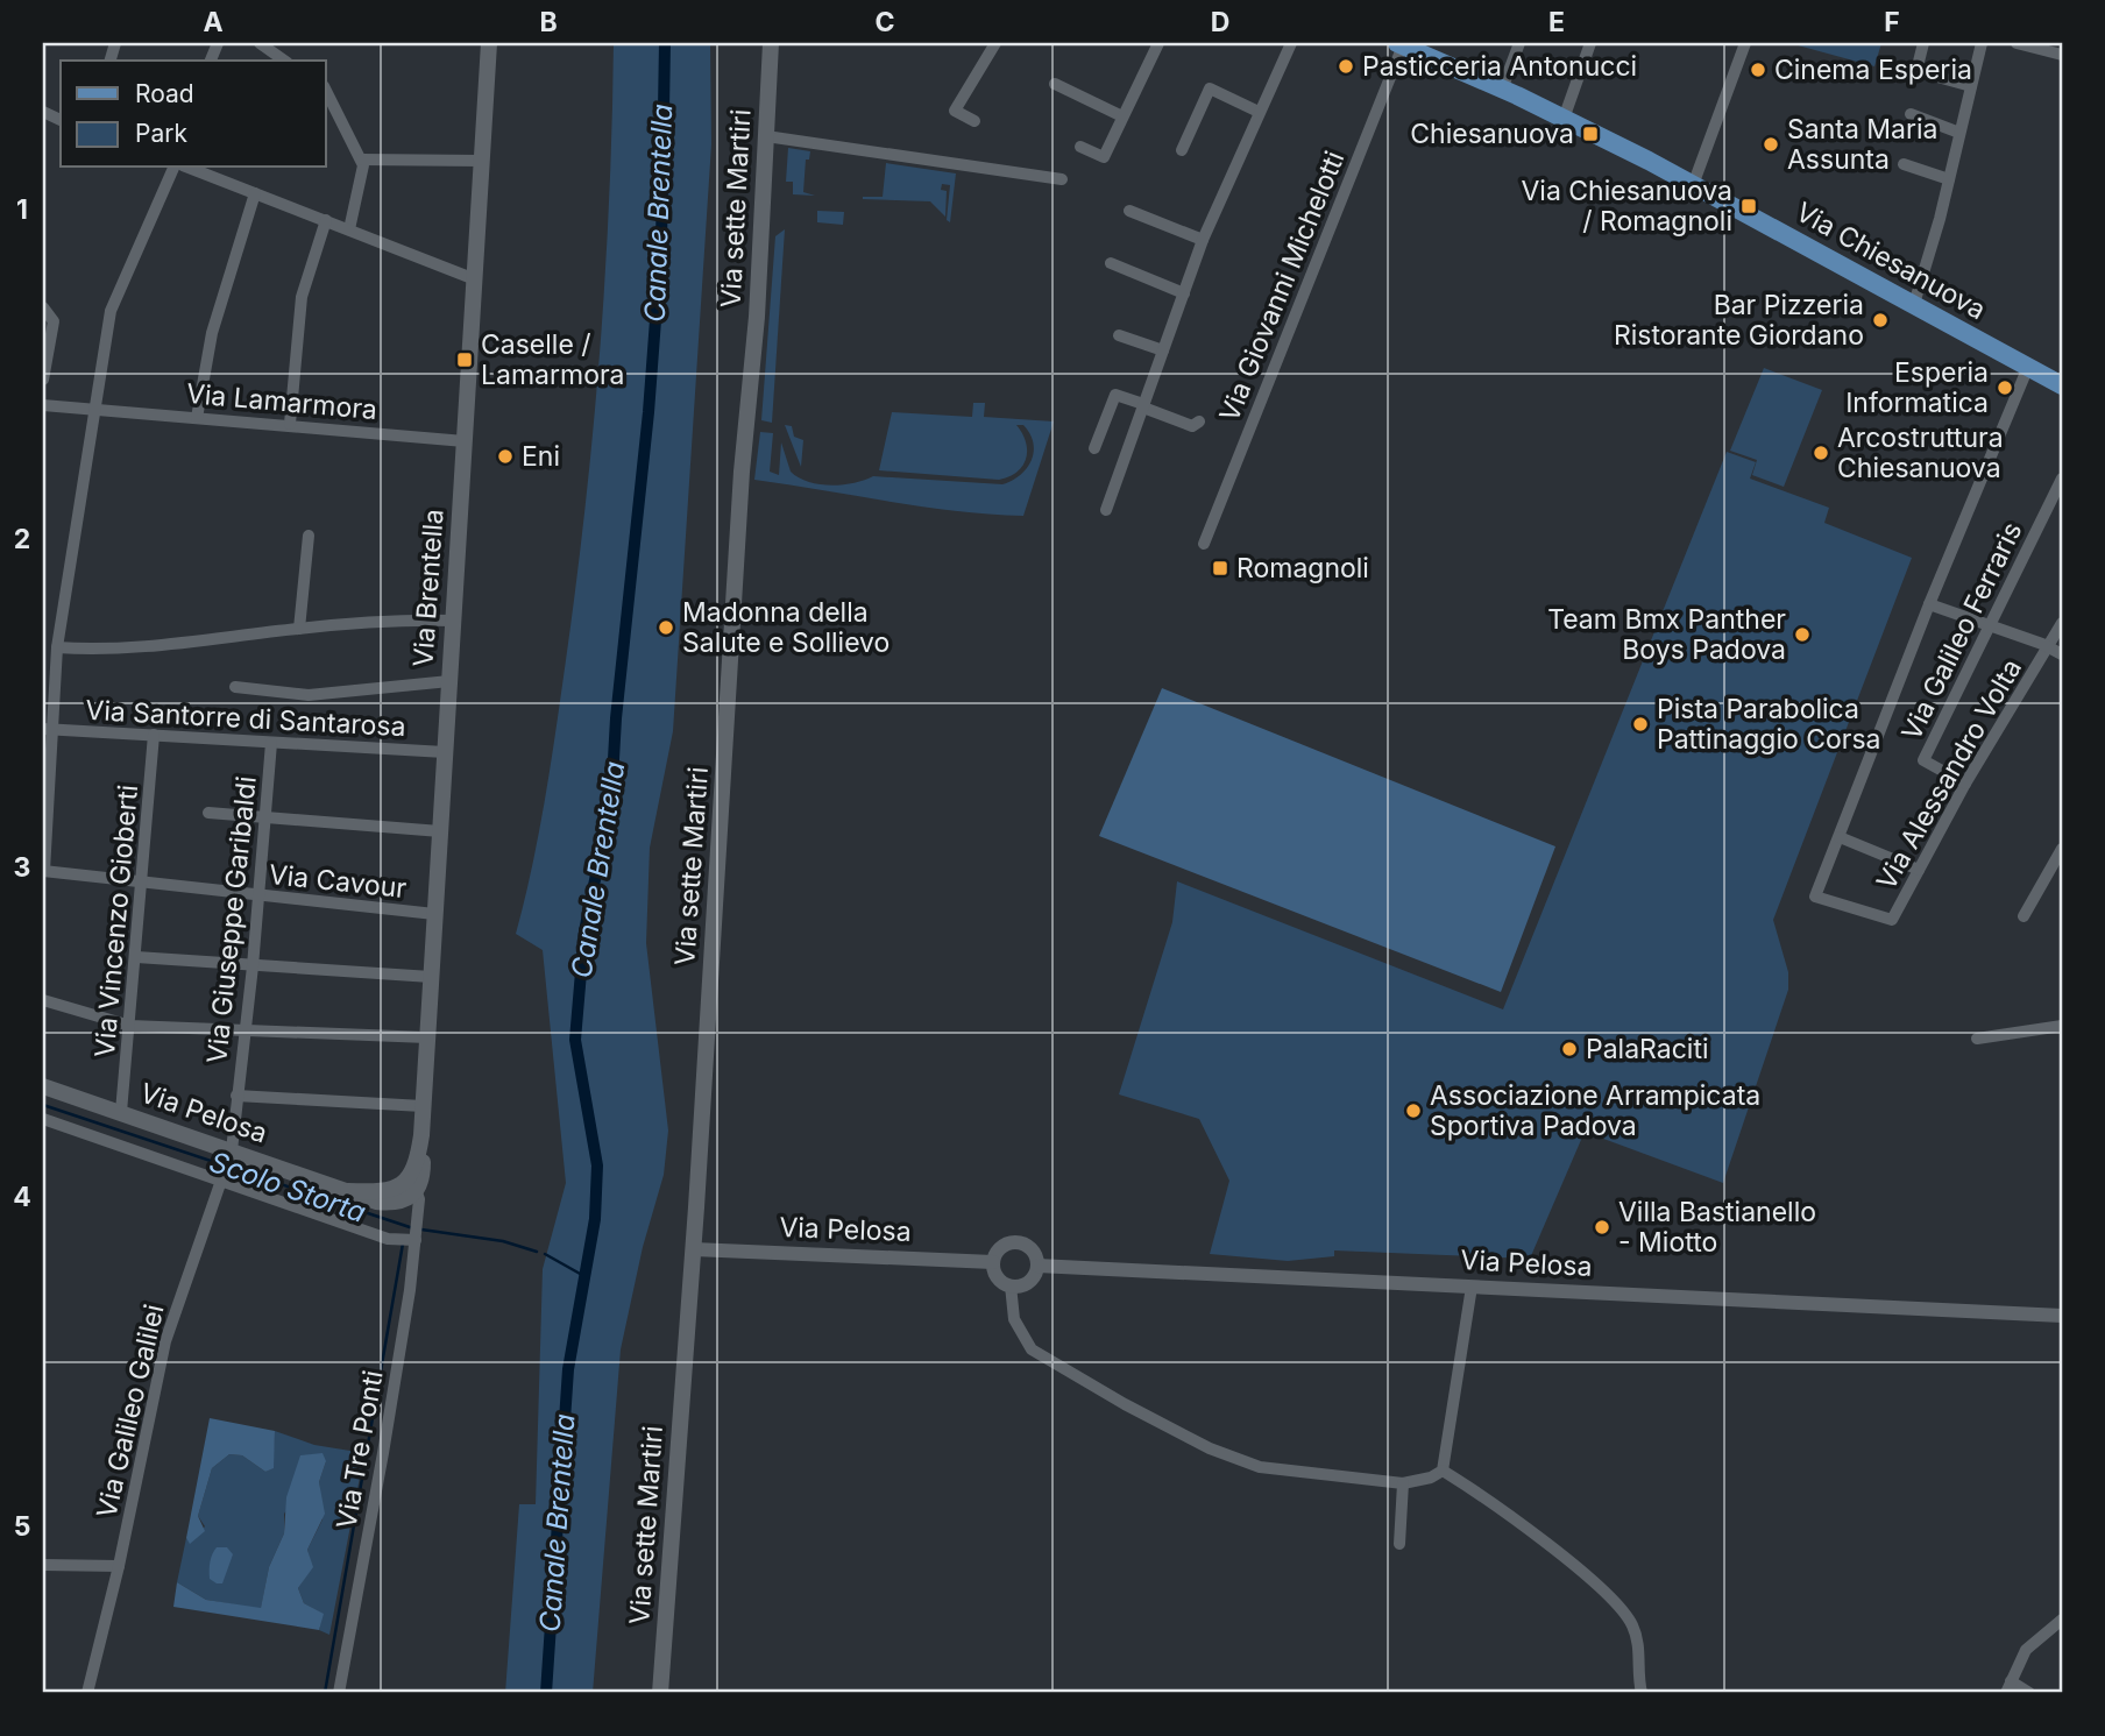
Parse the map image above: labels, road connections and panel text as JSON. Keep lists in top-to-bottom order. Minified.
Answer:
{"streets":{"main road":["Via sette Martiri","Via Chiesanuova","Via Brentella","Via Pelosa"],"street":["Via Giovanni Michelotti","Via Lamarmora","Via Galileo Ferraris","Via Santorre di Santarosa","Via Alessandro Volta","Via Cavour","Via Giuseppe Garibaldi","Via Vincenzo Gioberti","Via Galileo Galilei","Via Tre Ponti"]},"crossings":[["Via sette Martiri","Via Pelosa"],["Via Chiesanuova","Via Giovanni Michelotti"],["Via Lamarmora","Via Brentella"],["Via Brentella","Via Santorre di Santarosa"],["Via Brentella","Via Cavour"],["Via Galileo Ferraris","Via Alessandro Volta"],["Via Santorre di Santarosa","Via Giuseppe Garibaldi"],["Via Santorre di Santarosa","Via Vincenzo Gioberti"],["Via Cavour","Via Giuseppe Garibaldi"],["Via Cavour","Via Vincenzo Gioberti"],["Via Giuseppe Garibaldi","Via Pelosa"],["Via Giuseppe Garibaldi","Via Galileo Galilei"],["Via Vincenzo Gioberti","Via Pelosa"],["Via Pelosa","Via Galileo Galilei"],["Via Pelosa","Via Tre Ponti"]],"water":["Canale Brentella","Scolo Storta"],"places":{"other":["Pasticceria Antonucci","Cinema Esperia","Santa Maria Assunta","Bar Pizzeria Ristorante Giordano","Esperia Informatica","Arcostruttura Chiesanuova","Eni","Madonna della Salute e Sollievo","Team Bmx Panther Boys Padova","Pista Parabolica Pattinaggio Corsa","PalaRaciti","Associazione Arrampicata Sportiva Padova","Villa Bastianello - Miotto"],"transit":["Chiesanuova","Via Chiesanuova / Romagnoli","Caselle / Lamarmora","Romagnoli"]},"legend":["Road","Park"],"grid":{"columns":["A","B","C","D","E","F"],"rows":["1","2","3","4","5"]}}
